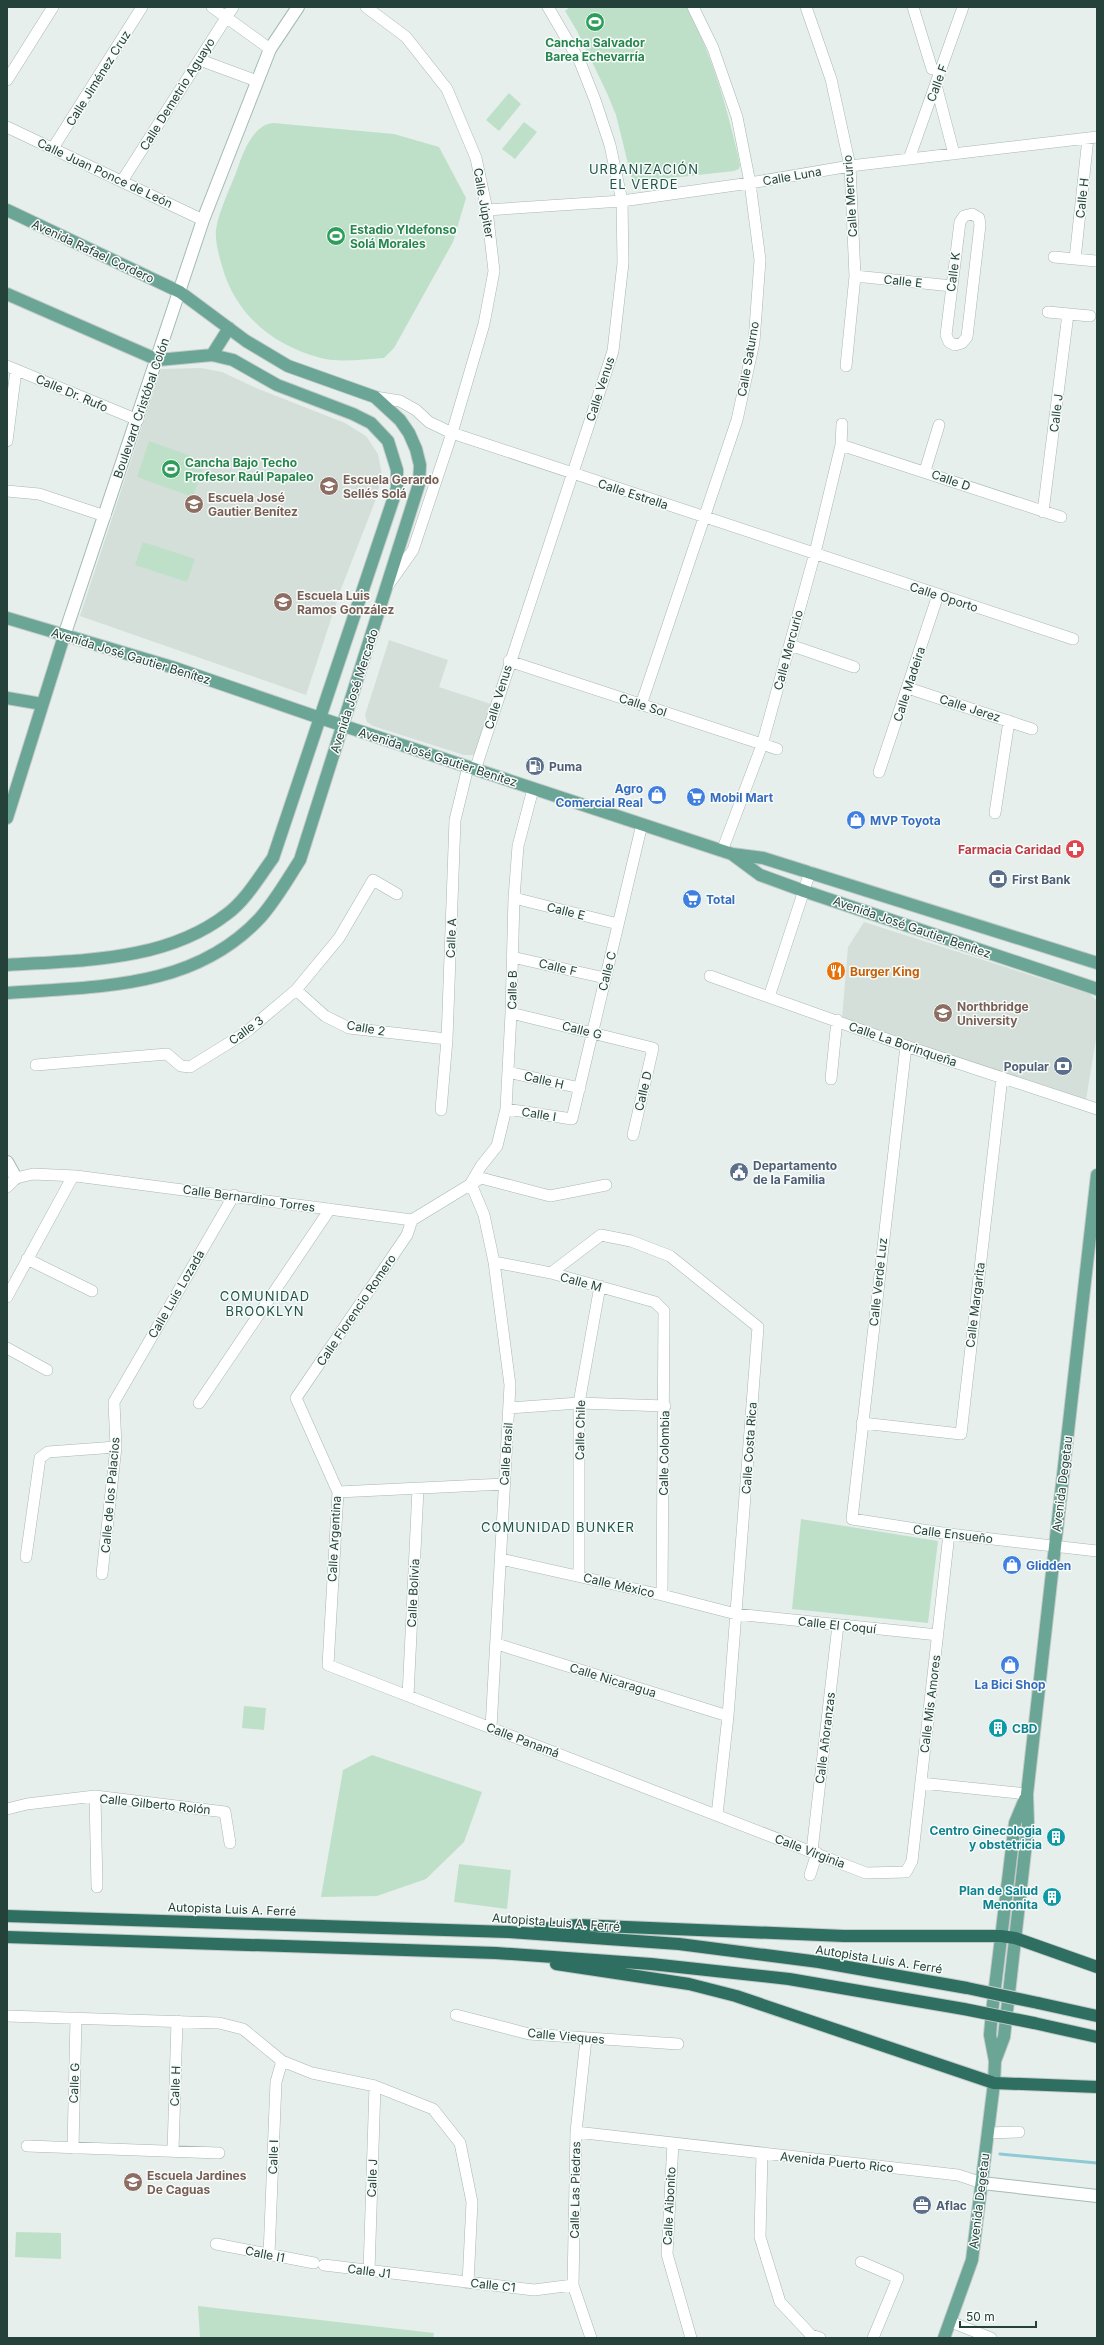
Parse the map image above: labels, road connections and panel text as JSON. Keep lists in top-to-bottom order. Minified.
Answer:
{"streets":{"highway":["Autopista Luis A. Ferré"],"main road":["Avenida Rafael Cordero","Boulevard Cristóbal Colón","Avenida José Gautier Benítez","Avenida José Mercado","Avenida Degetau"],"street":["Calle Jiménez Cruz","Calle F","Calle Demetrio Aguayo","Calle Juan Ponce de León","Calle Luna","Calle Mercurio","Calle H","Calle Júpiter","Calle K","Calle E","Calle Saturno","Calle Venus","Calle Dr. Rufo","Calle J","Calle D","Calle Estrella","Calle Oporto","Calle Madeira","Calle Sol","Calle Jerez","Calle A","Calle C","Calle B","Calle 2","Calle 3","Calle G","Calle La Borinqueña","Calle I","Calle Bernardino Torres","Calle M","Calle Verde Luz","Calle Luis Lozada","Calle Margarita","Calle Florencio Romero","Calle Chile","Calle Costa Rica","Calle Colombia","Calle Brasil","Calle de los Palacios","Calle Ensueño","Calle Argentina","Calle México","Calle Bolivia","Calle El Coquí","Calle Nicaragua","Calle Mis Amores","Calle Añoranzas","Calle Panamá","Calle Gilberto Rolón","Calle Virginia","Calle Vieques","Avenida Puerto Rico","Calle Las Piedras","Calle Aibonito","Calle I1","Calle J1","Calle C1"]},"crossings":[["Calle Jiménez Cruz","Calle Juan Ponce de León"],["Calle F","Calle Luna"],["Calle F","Calle C"],["Calle F","Calle B"],["Calle Demetrio Aguayo","Calle Juan Ponce de León"],["Calle Juan Ponce de León","Boulevard Cristóbal Colón"],["Calle Luna","Calle Mercurio"],["Calle Luna","Calle H"],["Calle Luna","Calle Júpiter"],["Calle Luna","Calle Saturno"],["Calle Luna","Calle Venus"],["Calle Mercurio","Calle E"],["Calle Mercurio","Calle D"],["Calle Mercurio","Calle Estrella"],["Calle Mercurio","Calle Oporto"],["Calle Mercurio","Avenida José Gautier Benítez"],["Calle Mercurio","Calle Sol"],["Calle H","Calle C"],["Calle H","Calle B"],["Calle Júpiter","Calle Estrella"],["Calle Júpiter","Avenida José Mercado"],["Avenida Rafael Cordero","Boulevard Cristóbal Colón"],["Avenida Rafael Cordero","Avenida José Mercado"],["Calle K","Calle E"],["Calle E","Calle C"],["Calle E","Calle B"],["Calle Saturno","Calle Estrella"],["Calle Saturno","Calle Sol"],["Calle Venus","Calle Estrella"],["Calle Venus","Avenida José Gautier Benítez"],["Calle Venus","Calle Sol"],["Calle Venus","Calle A"],["Calle Dr. Rufo","Boulevard Cristóbal Colón"],["Boulevard Cristóbal Colón","Avenida José Gautier Benítez"],["Boulevard Cristóbal Colón","Avenida José Mercado"],["Calle J","Calle D"],["Calle J","Calle J1"],["Calle D","Calle G"],["Calle Estrella","Calle Oporto"],["Calle Estrella","Avenida José Mercado"],["Calle Oporto","Calle Madeira"],["Avenida José Gautier Benítez","Avenida José Mercado"],["Avenida José Gautier Benítez","Calle A"],["Avenida José Gautier Benítez","Calle C"],["Avenida José Gautier Benítez","Calle B"],["Calle Madeira","Calle Jerez"],["Calle A","Calle 2"],["Calle C","Calle G"],["Calle C","Calle I"],["Calle B","Calle G"],["Calle B","Calle I"],["Calle B","Calle Brasil"],["Calle 2","Calle 3"],["Calle La Borinqueña","Calle Verde Luz"],["Calle La Borinqueña","Calle Margarita"],["Calle I","Calle I1"],["Calle Bernardino Torres","Calle Luis Lozada"],["Calle Bernardino Torres","Calle Florencio Romero"],["Calle M","Calle Chile"],["Calle M","Calle Costa Rica"],["Calle M","Calle Colombia"],["Calle M","Calle Brasil"],["Calle Verde Luz","Calle Margarita"],["Calle Verde Luz","Calle Ensueño"],["Calle Luis Lozada","Calle de los Palacios"],["Calle Florencio Romero","Calle Argentina"],["Calle Chile","Calle México"],["Calle Costa Rica","Calle México"],["Calle Costa Rica","Calle El Coquí"],["Calle Costa Rica","Calle Nicaragua"],["Calle Costa Rica","Calle Panamá"],["Calle Costa Rica","Calle Virginia"],["Calle Colombia","Calle México"],["Calle Brasil","Calle México"],["Calle Brasil","Calle Nicaragua"],["Calle Brasil","Calle Panamá"],["Avenida Degetau","Calle Ensueño"],["Avenida Degetau","Avenida Puerto Rico"],["Calle Ensueño","Calle Mis Amores"],["Calle Argentina","Calle Panamá"],["Calle México","Calle El Coquí"],["Calle Bolivia","Calle Panamá"],["Calle El Coquí","Calle Mis Amores"],["Calle El Coquí","Calle Añoranzas"],["Calle Mis Amores","Calle Virginia"],["Calle Añoranzas","Calle Virginia"],["Calle Panamá","Calle Virginia"],["Calle Vieques","Calle Las Piedras"],["Avenida Puerto Rico","Calle Las Piedras"],["Avenida Puerto Rico","Calle Aibonito"],["Calle Las Piedras","Calle C1"],["Calle I1","Calle J1"],["Calle J1","Calle C1"]],"districts":["URBANIZACIÓN EL VERDE","COMUNIDAD BROOKLYN","COMUNIDAD BUNKER"],"places":{"sports":["Cancha Salvador Barea Echevarría","Estadio Yldefonso Solá Morales","Cancha Bajo Techo Profesor Raúl Papaleo"],"school or university":["Escuela Gerardo Sellés Solá","Escuela José Gautier Benítez","Escuela Luis Ramos González","Northbridge University","Escuela Jardines De Caguas"],"fuel station":["Puma"],"shop":["Agro Comercial Real","MVP Toyota","Glidden","La Bici Shop"],"supermarket":["Mobil Mart","Total"],"pharmacy":["Farmacia Caridad"],"bank":["First Bank","Popular"],"restaurant":["Burger King"],"public building":["Departamento de la Familia"],"building":["CBD","Centro Ginecologia y obstetricia","Plan de Salud Menonita"],"office":["Aflac"]},"scale_bar":"50 m"}
